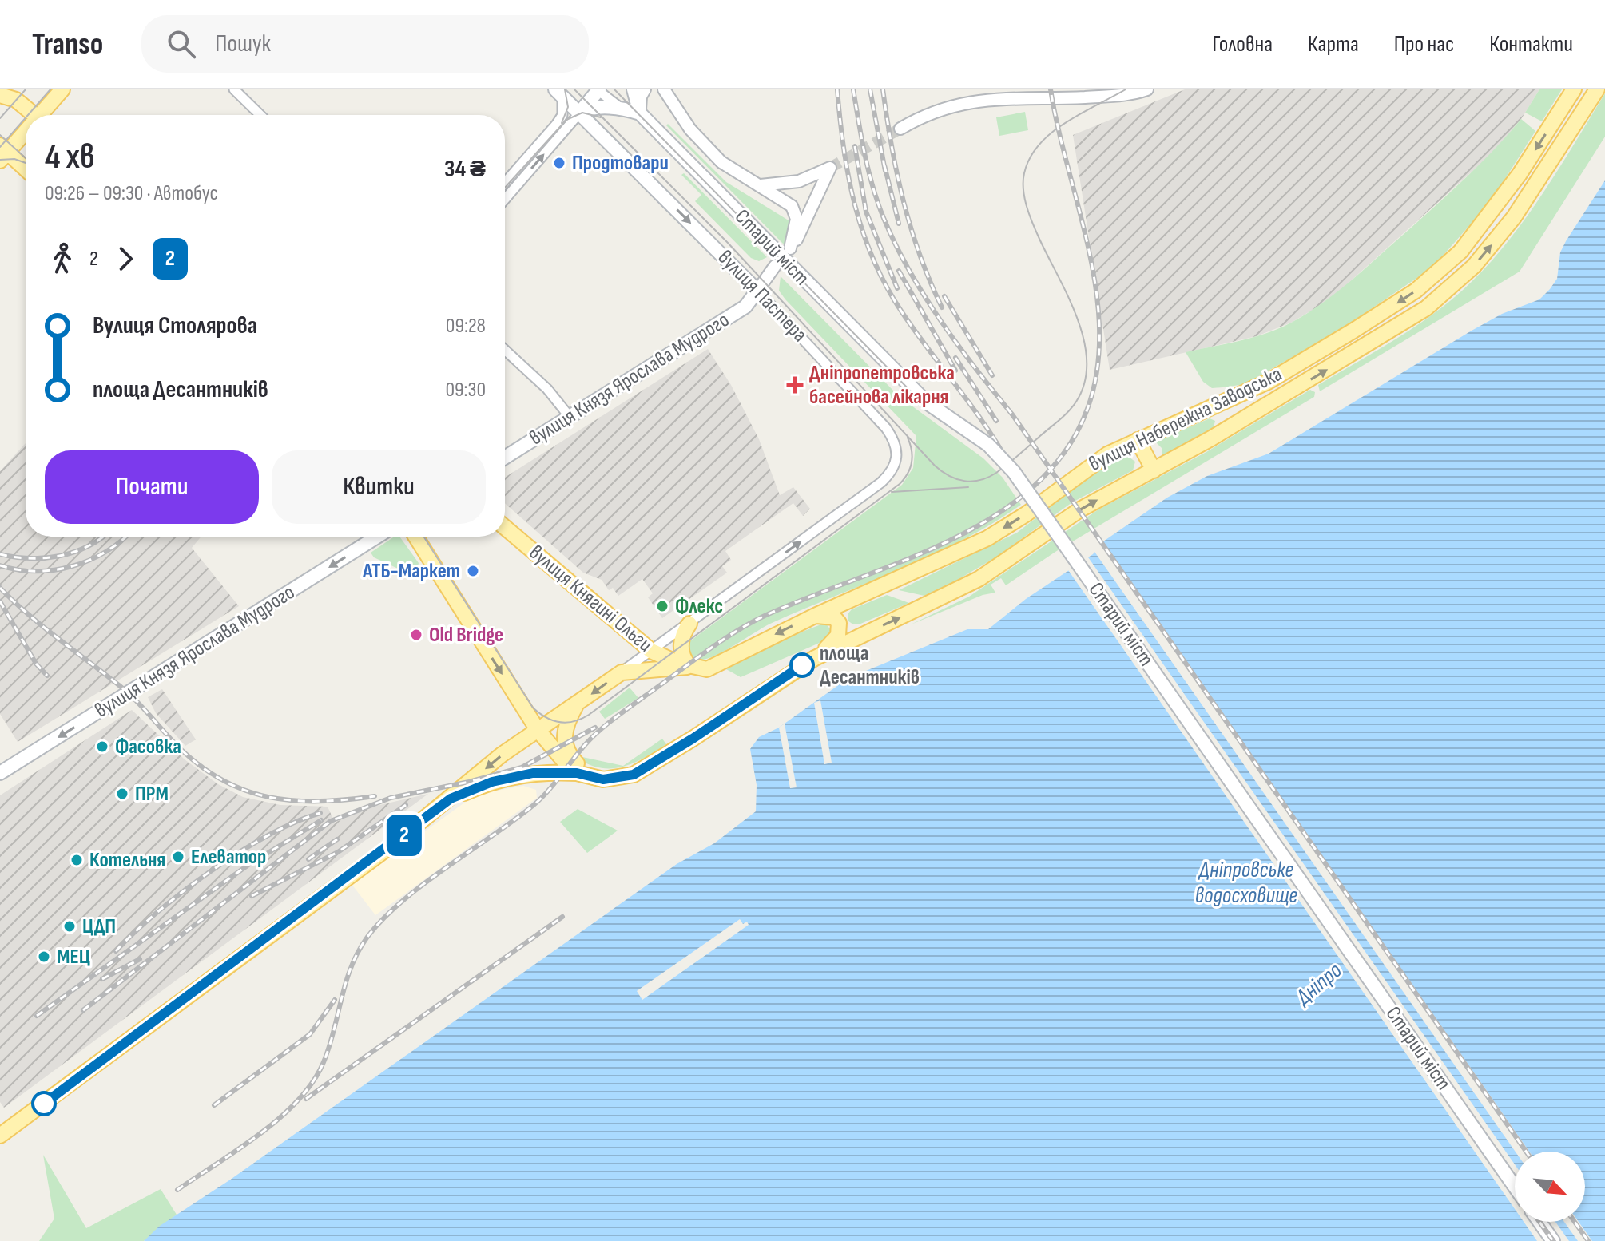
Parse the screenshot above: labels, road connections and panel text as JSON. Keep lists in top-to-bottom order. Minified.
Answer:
{"streets":{"main road":["Старий міст","вулиця Пастера","вулиця Князя Ярослава Мудрого","вулиця Набережна Заводська","вулиця Княгині Ольги"]},"crossings":[["вулиця Пастера","вулиця Князя Ярослава Мудрого"],["вулиця Пастера","вулиця Княгині Ольги"],["вулиця Набережна Заводська","вулиця Княгині Ольги"]],"one_way":["вулиця Князя Ярослава Мудрого"],"water":["Дніпровське водосховище","Дніпро"],"places":{"other":["Продтовари","АТБ-Маркет","Флекс","Old Bridge","площа Десантників","Фасовка","ПРМ","Елеватор","Котельня","ЦДП","МЕЦ"],"health":["Дніпропетровська басейнова лікарня"]},"lines":["bus line 2"],"north":"bottom right","page":{"header":"Transo","search":"Пошук","nav":["Головна","Карта","Про нас","Контакти"],"on_map":"2","heading":["4 хв","09:26 – 09:30 · Автобус","34 ₴"],"legs":["2","2"],"list":[{"name":"Вулиця Столярова","value":"09:28"},{"name":"площа Десантників","value":"09:30"}],"buttons":["Почати","Квитки"]}}
